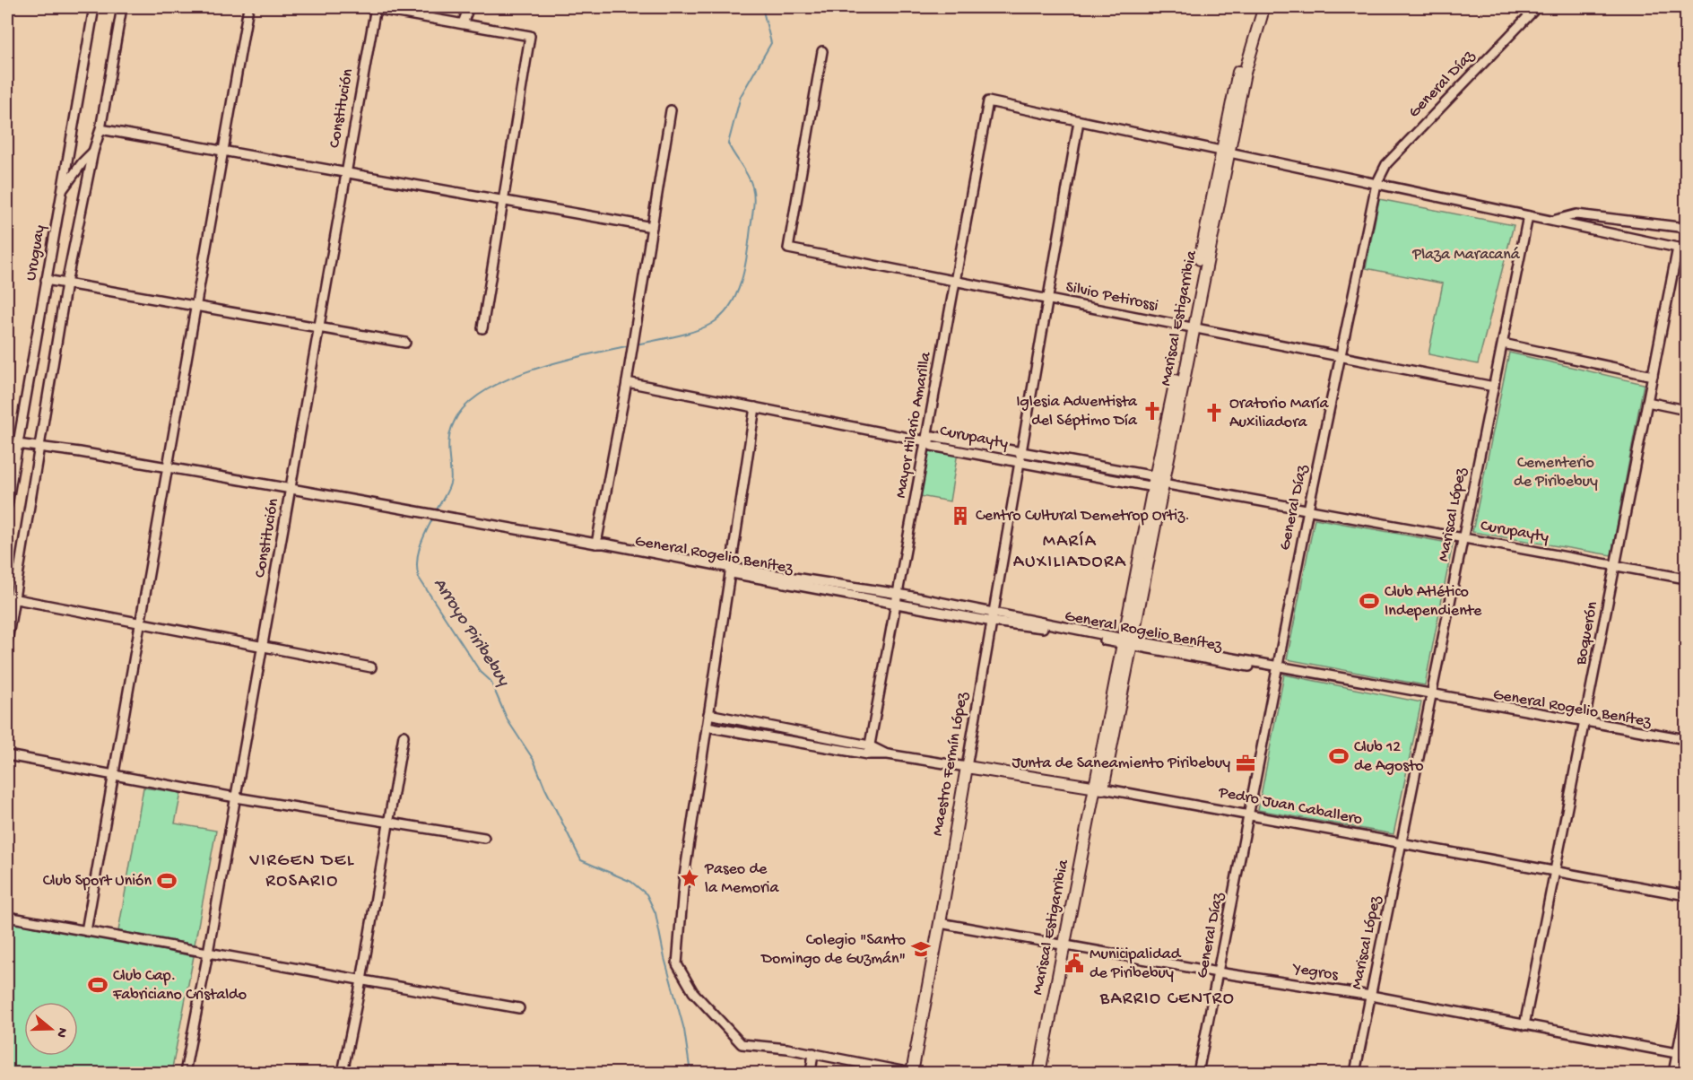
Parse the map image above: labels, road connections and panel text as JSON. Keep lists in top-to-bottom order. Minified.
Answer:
{"streets":{"street":["General Díaz","Constitución","Uruguay","Silvio Petirossi","Mariscal Estigarribia","Mayor Hilario Amarilla","Curupayty","Mariscal López","General Rogelio Benítez","Boquerón","Maestro Fermín López","Pedro Juan Caballero","Yegros"]},"crossings":[["General Díaz","Silvio Petirossi"],["General Díaz","Curupayty"],["General Díaz","General Rogelio Benítez"],["General Díaz","Pedro Juan Caballero"],["General Díaz","Yegros"],["Constitución","General Rogelio Benítez"],["Uruguay","General Rogelio Benítez"],["Silvio Petirossi","Mariscal Estigarribia"],["Silvio Petirossi","Mayor Hilario Amarilla"],["Silvio Petirossi","Mariscal López"],["Silvio Petirossi","Maestro Fermín López"],["Mariscal Estigarribia","Curupayty"],["Mariscal Estigarribia","General Rogelio Benítez"],["Mariscal Estigarribia","Pedro Juan Caballero"],["Mariscal Estigarribia","Yegros"],["Mayor Hilario Amarilla","Curupayty"],["Mayor Hilario Amarilla","General Rogelio Benítez"],["Mayor Hilario Amarilla","Maestro Fermín López"],["Mayor Hilario Amarilla","Pedro Juan Caballero"],["Curupayty","Mariscal López"],["Curupayty","Boquerón"],["Curupayty","Maestro Fermín López"],["Mariscal López","General Rogelio Benítez"],["Mariscal López","Pedro Juan Caballero"],["Mariscal López","Yegros"],["General Rogelio Benítez","Boquerón"],["General Rogelio Benítez","Maestro Fermín López"],["Boquerón","Pedro Juan Caballero"],["Boquerón","Yegros"],["Maestro Fermín López","Pedro Juan Caballero"],["Maestro Fermín López","Yegros"]],"districts":["MARÍA AUXILIADORA","VIRGEN DEL ROSARIO","BARRIO CENTRO"],"water":["Arroyo Piribebuy"],"parks":["Plaza Maracaná","Cementerio de Piribebuy"],"places":{"church":["Iglesia Adventista del Séptimo Día","Oratorio María Auxiliadora"],"building":["Centro Cultural Demetrop Ortiz."],"sports":["Club Atlético Independiente","Club 12 de Agosto","Club Sport Unión","Club Cap. Fabriciano Cristaldo"],"office":["Junta de Saneamiento Piribebuy"],"place":["Paseo de la Memoria"],"school or university":["Colegio \"Santo Domingo de Guzmán\""],"public building":["Municipalidad de Piribebuy"]},"north":"right"}
